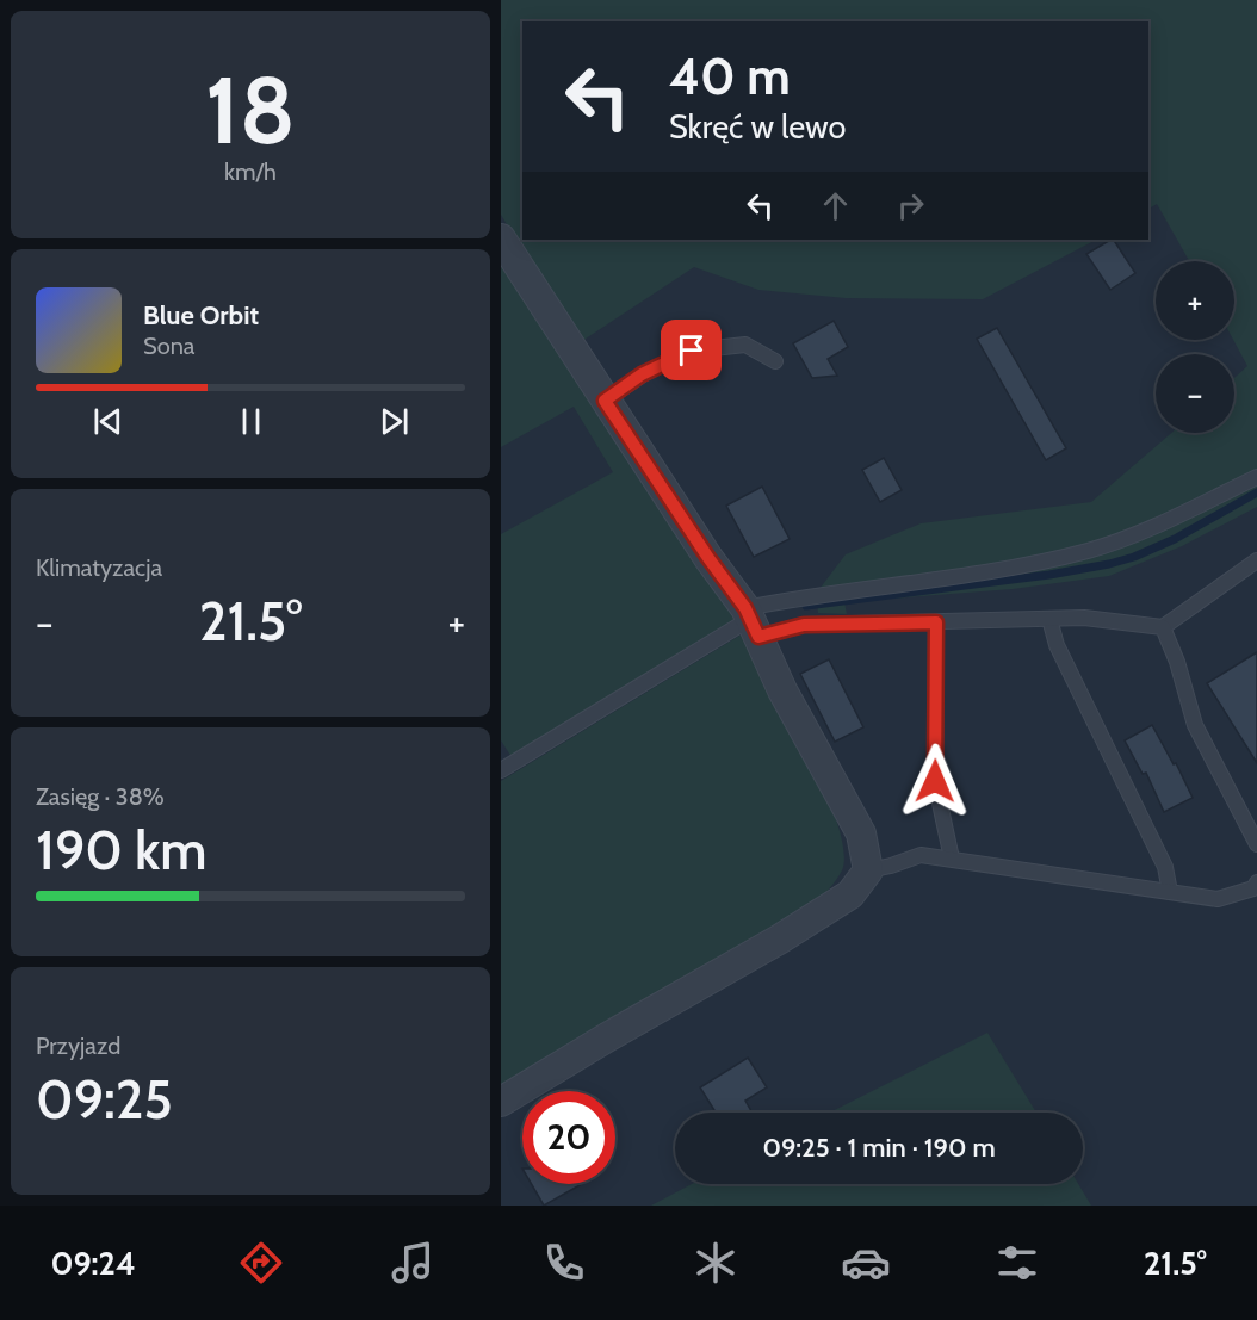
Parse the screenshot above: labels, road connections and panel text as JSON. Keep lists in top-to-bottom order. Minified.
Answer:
{"page":{"tile":[["18","km/h"],"Klimatyzacja",["Zasięg · 38%","190 km"],["Przyjazd","09:25"]],"turn":["40 m","Skręć w lewo"],"map_buttons":["+","−"],"song":["Blue Orbit","Sona"],"heat":["−","21.5°","+"],"limit":"20","trip":"09:25 · 1 min · 190 m","tabs":["09:24","21.5°"]}}
